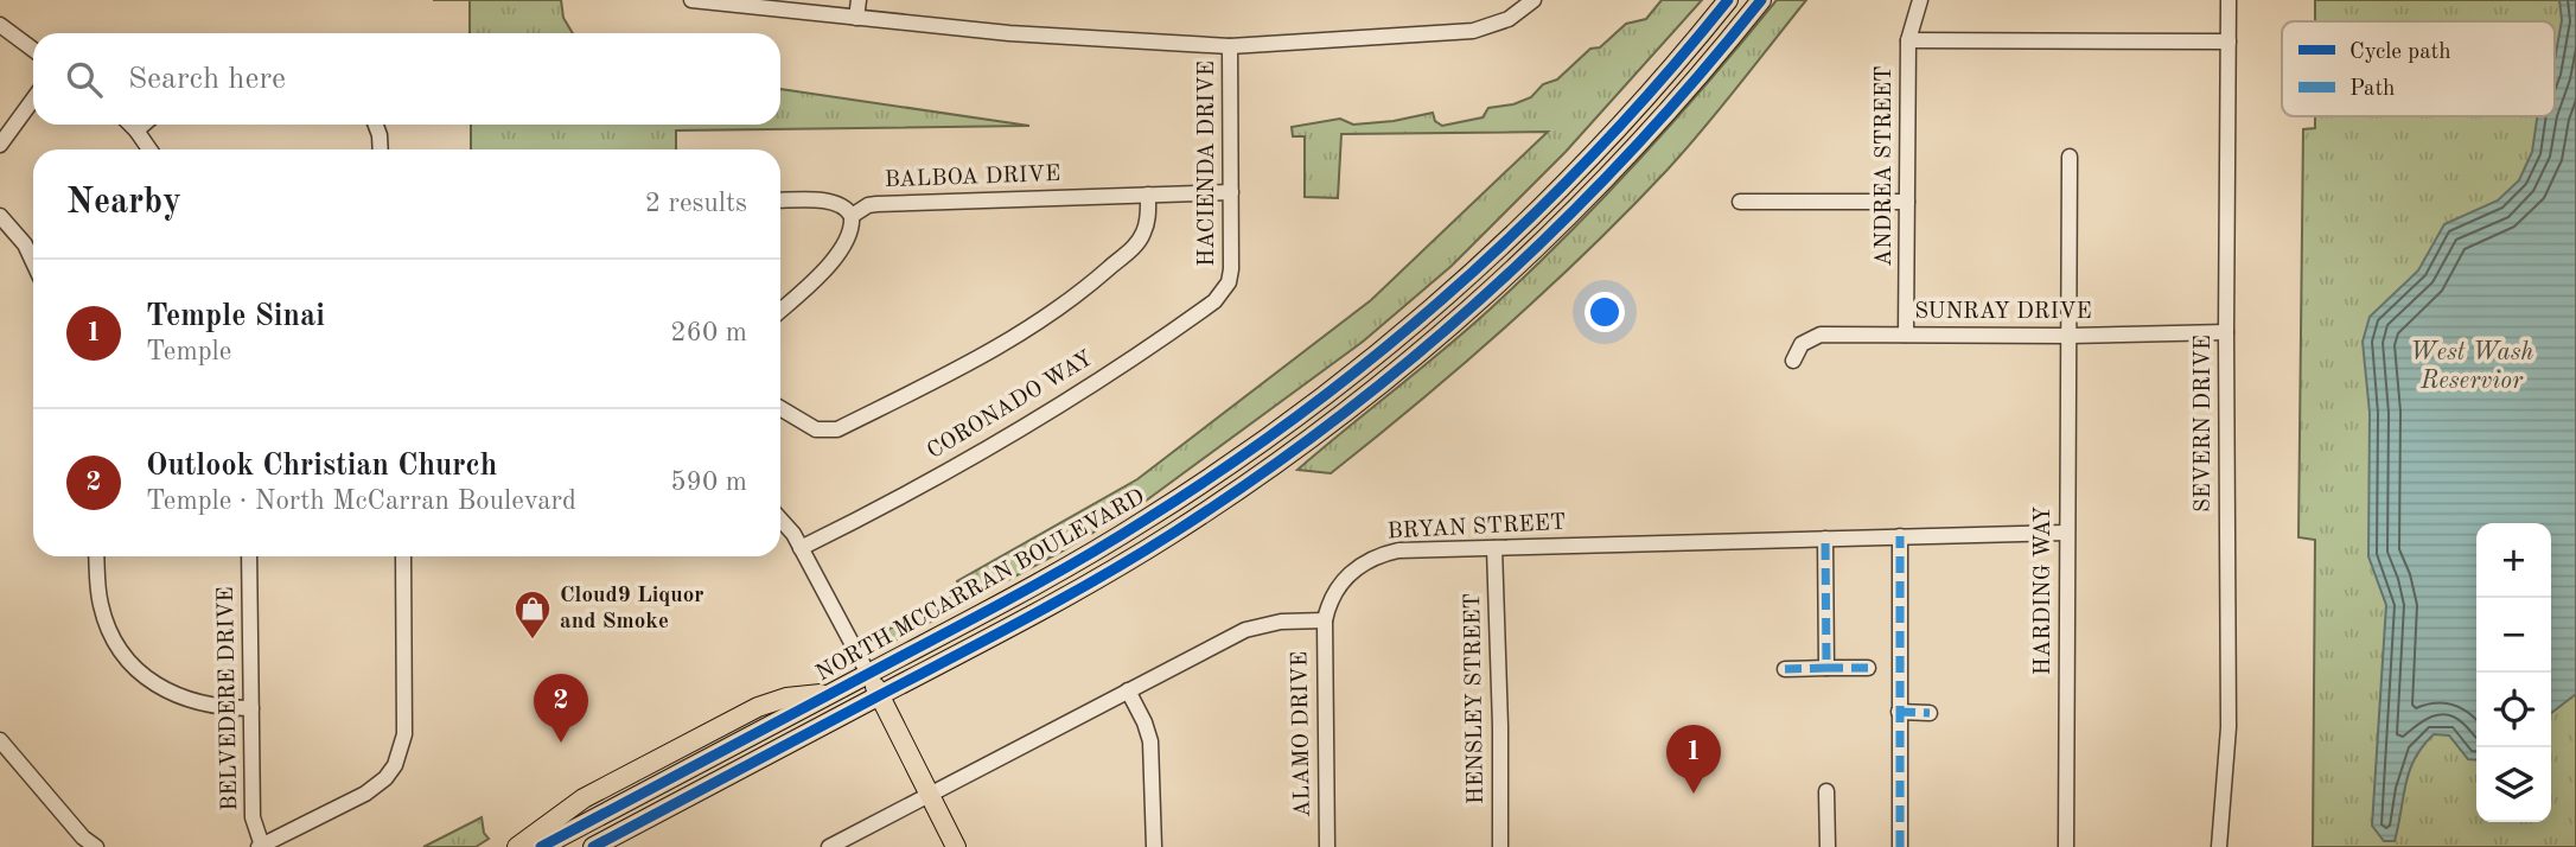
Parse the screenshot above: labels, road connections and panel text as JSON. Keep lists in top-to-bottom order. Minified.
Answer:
{"streets":{"main road":["NORTH MCCARRAN BOULEVARD"],"street":["HACIENDA DRIVE","ANDREA STREET","BALBOA DRIVE","SUNRAY DRIVE","CORONADO WAY","SEVERN DRIVE","BRYAN STREET","HARDING WAY","BELVEDERE DRIVE","HENSLEY STREET","ALAMO DRIVE"]},"crossings":[["HACIENDA DRIVE","BALBOA DRIVE"],["HACIENDA DRIVE","CORONADO WAY"],["ANDREA STREET","SUNRAY DRIVE"],["SUNRAY DRIVE","SEVERN DRIVE"],["SUNRAY DRIVE","HARDING WAY"],["BRYAN STREET","HARDING WAY"],["BRYAN STREET","HENSLEY STREET"],["BRYAN STREET","ALAMO DRIVE"]],"water":["West Wash Reservior"],"places":{"shop":["Cloud9 Liquor and Smoke"]},"legend":["Cycle path","Path"],"page":{"search":"Search here","heading":["Nearby","2 results"],"list":[{"mark":"1","name":"Temple Sinai","note":"Temple","value":"260 m"},{"mark":"2","name":"Outlook Christian Church","note":"Temple · North McCarran Boulevard","value":"590 m"}],"map_buttons":["+","−"],"pins":["2","1"]}}
